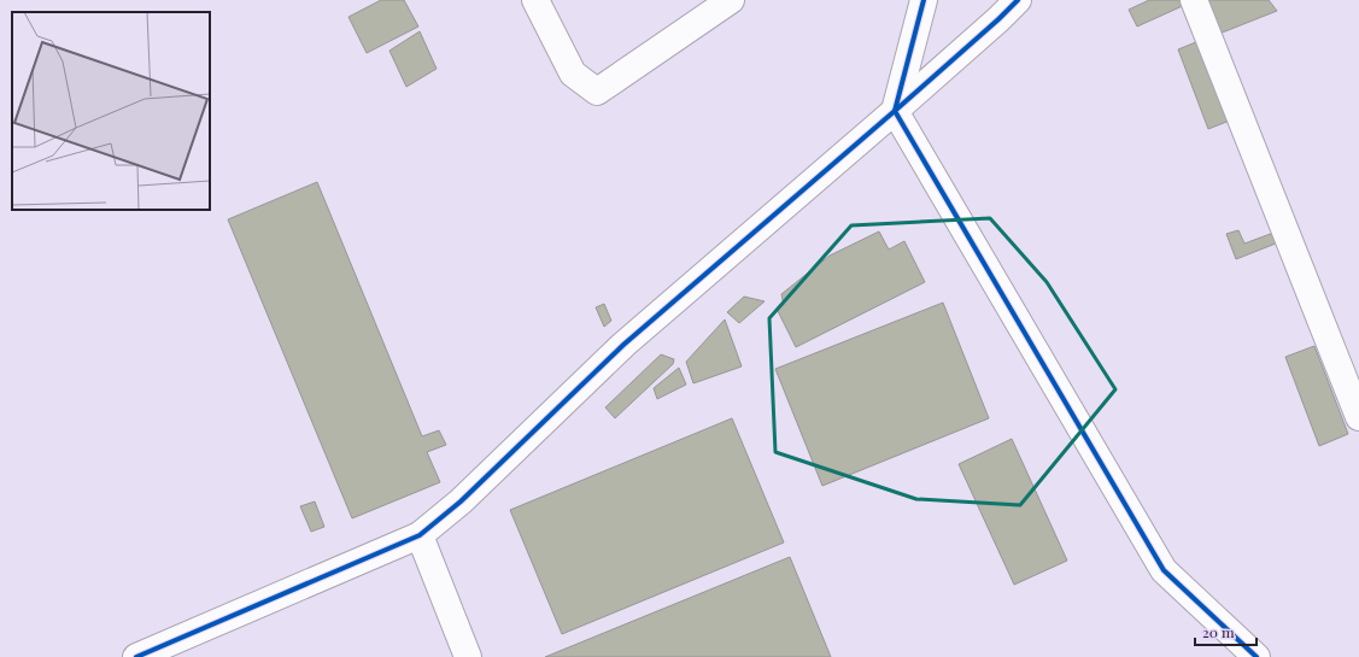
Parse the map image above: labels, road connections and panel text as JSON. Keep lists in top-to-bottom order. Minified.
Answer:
{"scale_bar":"20 m"}
